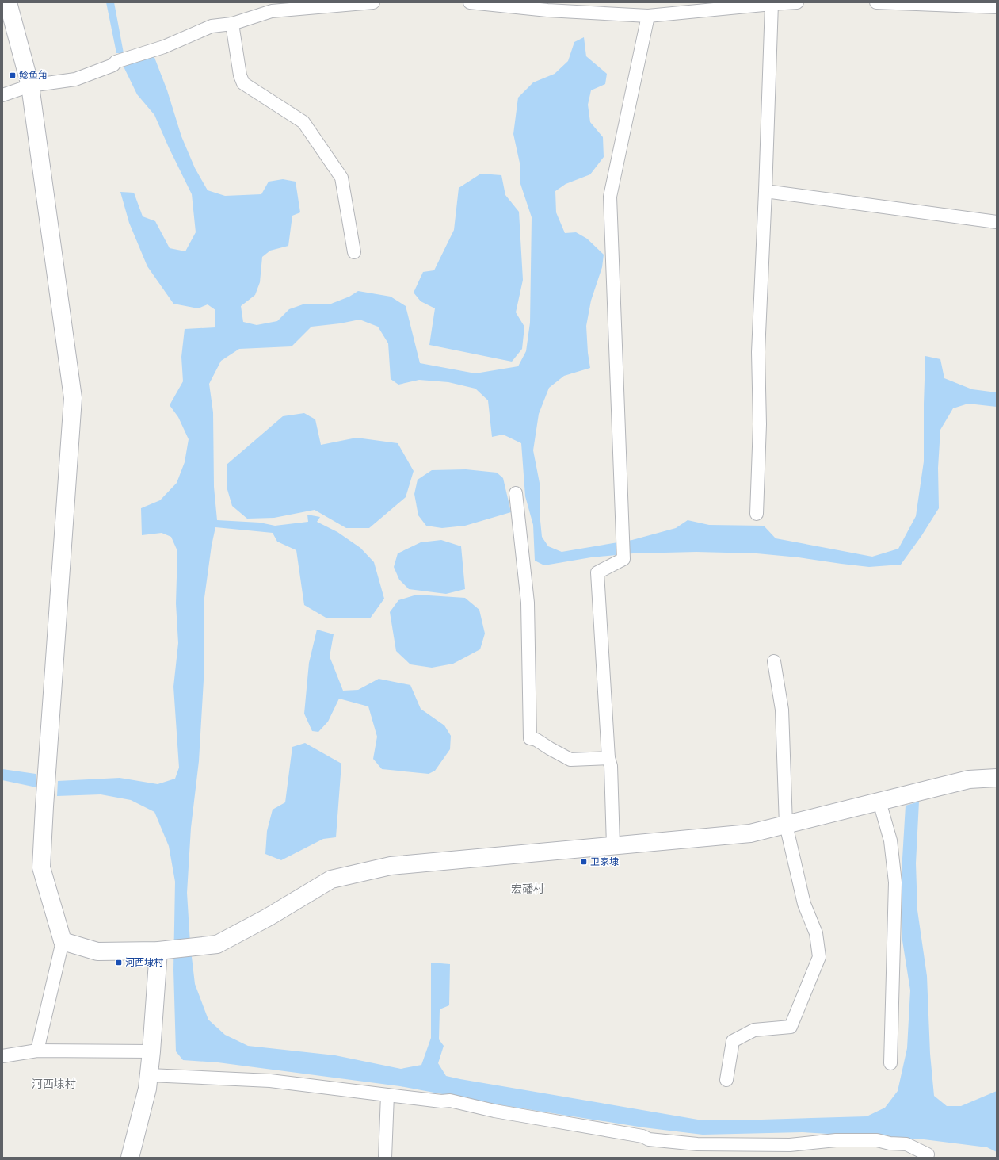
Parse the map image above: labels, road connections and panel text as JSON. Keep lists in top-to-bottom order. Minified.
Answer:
{"districts":["宏磻村","河西埭村"],"places":{"transit":["鲶鱼角","卫家埭","河西埭村"]}}
